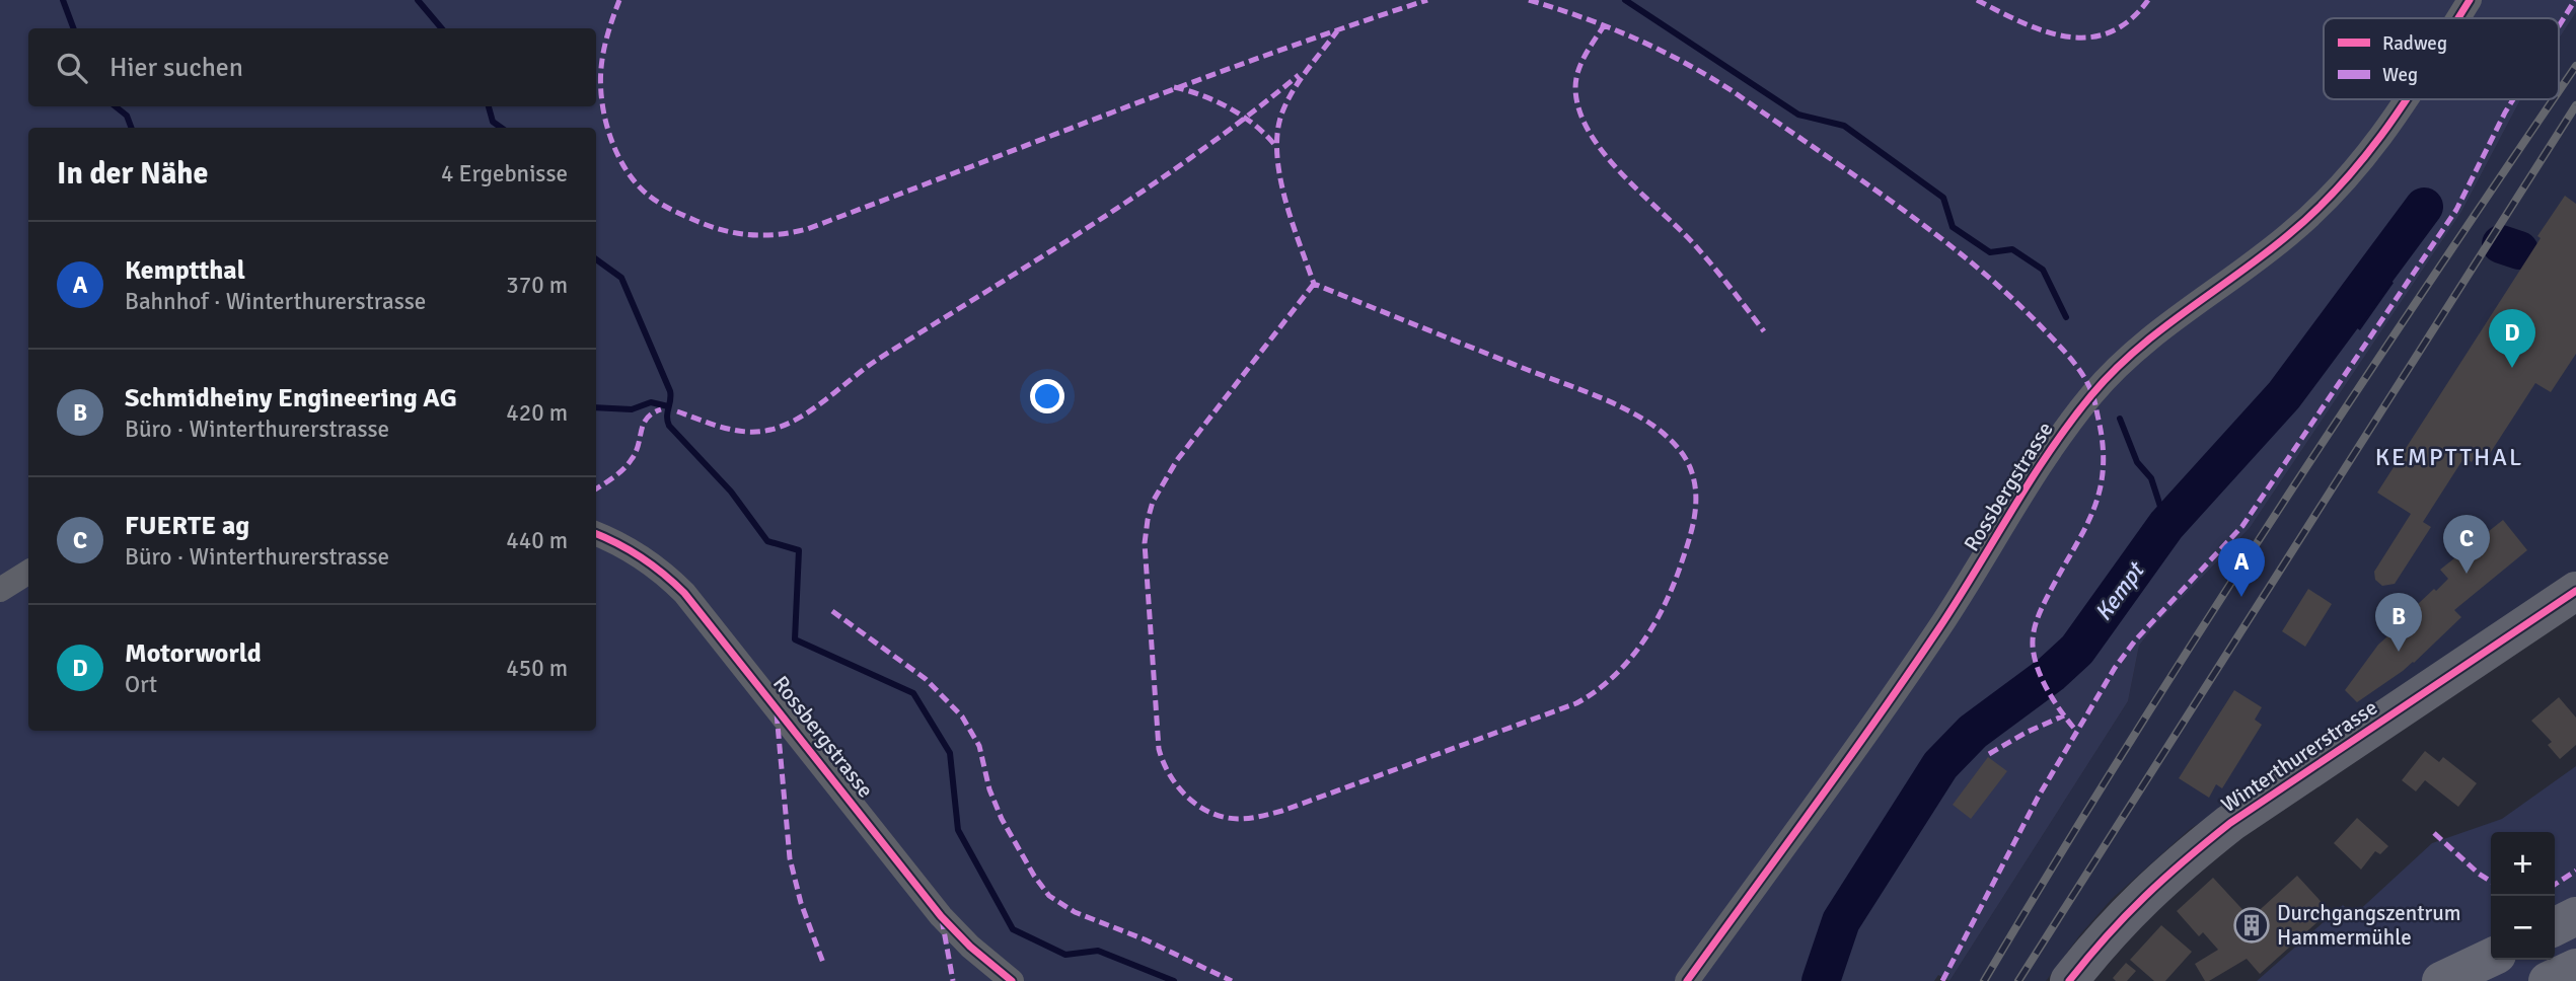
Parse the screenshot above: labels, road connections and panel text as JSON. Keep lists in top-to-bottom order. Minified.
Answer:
{"streets":{"main road":["Winterthurerstrasse"],"street":["Rossbergstrasse"]},"districts":["KEMPTTHAL"],"water":["Kempt"],"places":{"building":["Durchgangszentrum Hammermühle"]},"legend":["Radweg","Weg"],"page":{"search":"Hier suchen","heading":["In der Nähe","4 Ergebnisse"],"list":[{"mark":"A","name":"Kemptthal","note":"Bahnhof · Winterthurerstrasse","value":"370 m"},{"mark":"B","name":"Schmidheiny Engineering AG","note":"Büro · Winterthurerstrasse","value":"420 m"},{"mark":"C","name":"FUERTE ag","note":"Büro · Winterthurerstrasse","value":"440 m"},{"mark":"D","name":"Motorworld","note":"Ort","value":"450 m"}],"pins":["D","C","A","B"],"map_buttons":["+","−"]}}
